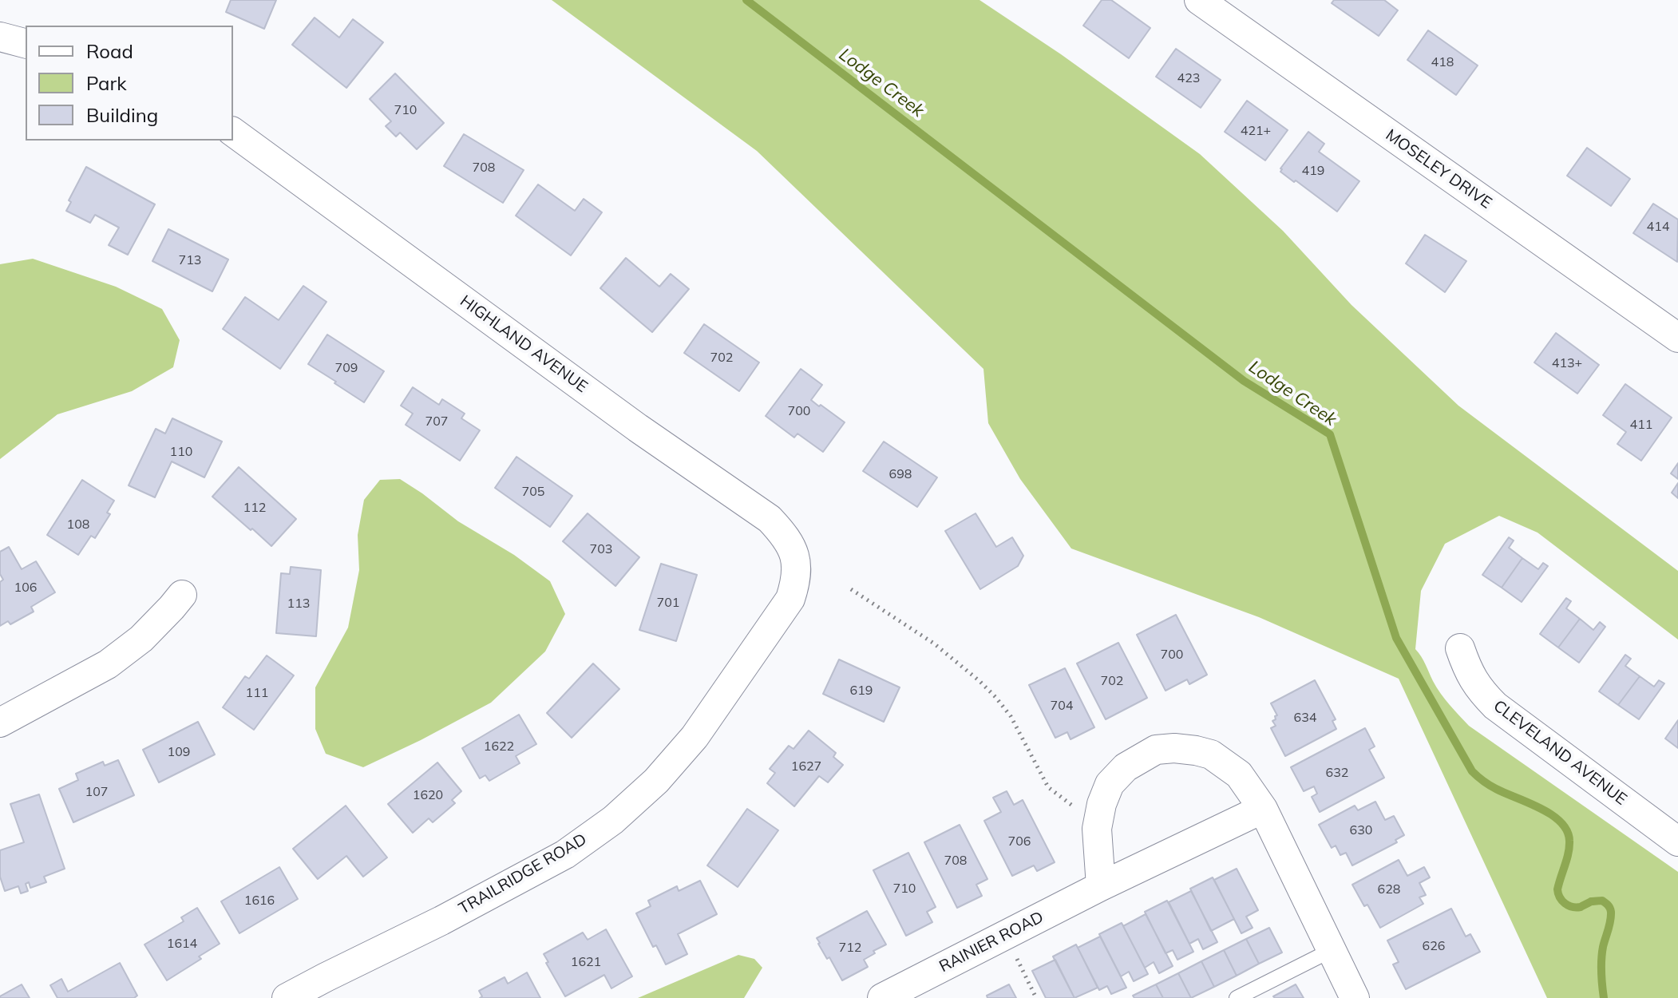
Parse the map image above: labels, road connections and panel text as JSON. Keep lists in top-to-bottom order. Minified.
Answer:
{"streets":{"street":["MOSELEY DRIVE","HIGHLAND AVENUE","CLEVELAND AVENUE","TRAILRIDGE ROAD","RAINIER ROAD"]},"crossings":[["HIGHLAND AVENUE","TRAILRIDGE ROAD"]],"water":["Lodge Creek"],"house_numbers":["418","423","710","421+","708","419","414","713","702","413+","709","700","707","411","110","698","705","112","108","703","106","701","113","700","702","619","111","704","634","1622","109","1627","632","107","1620","630","706","708","710","628","1616","1614","626","712","1621"],"legend":["Road","Park","Building"]}
